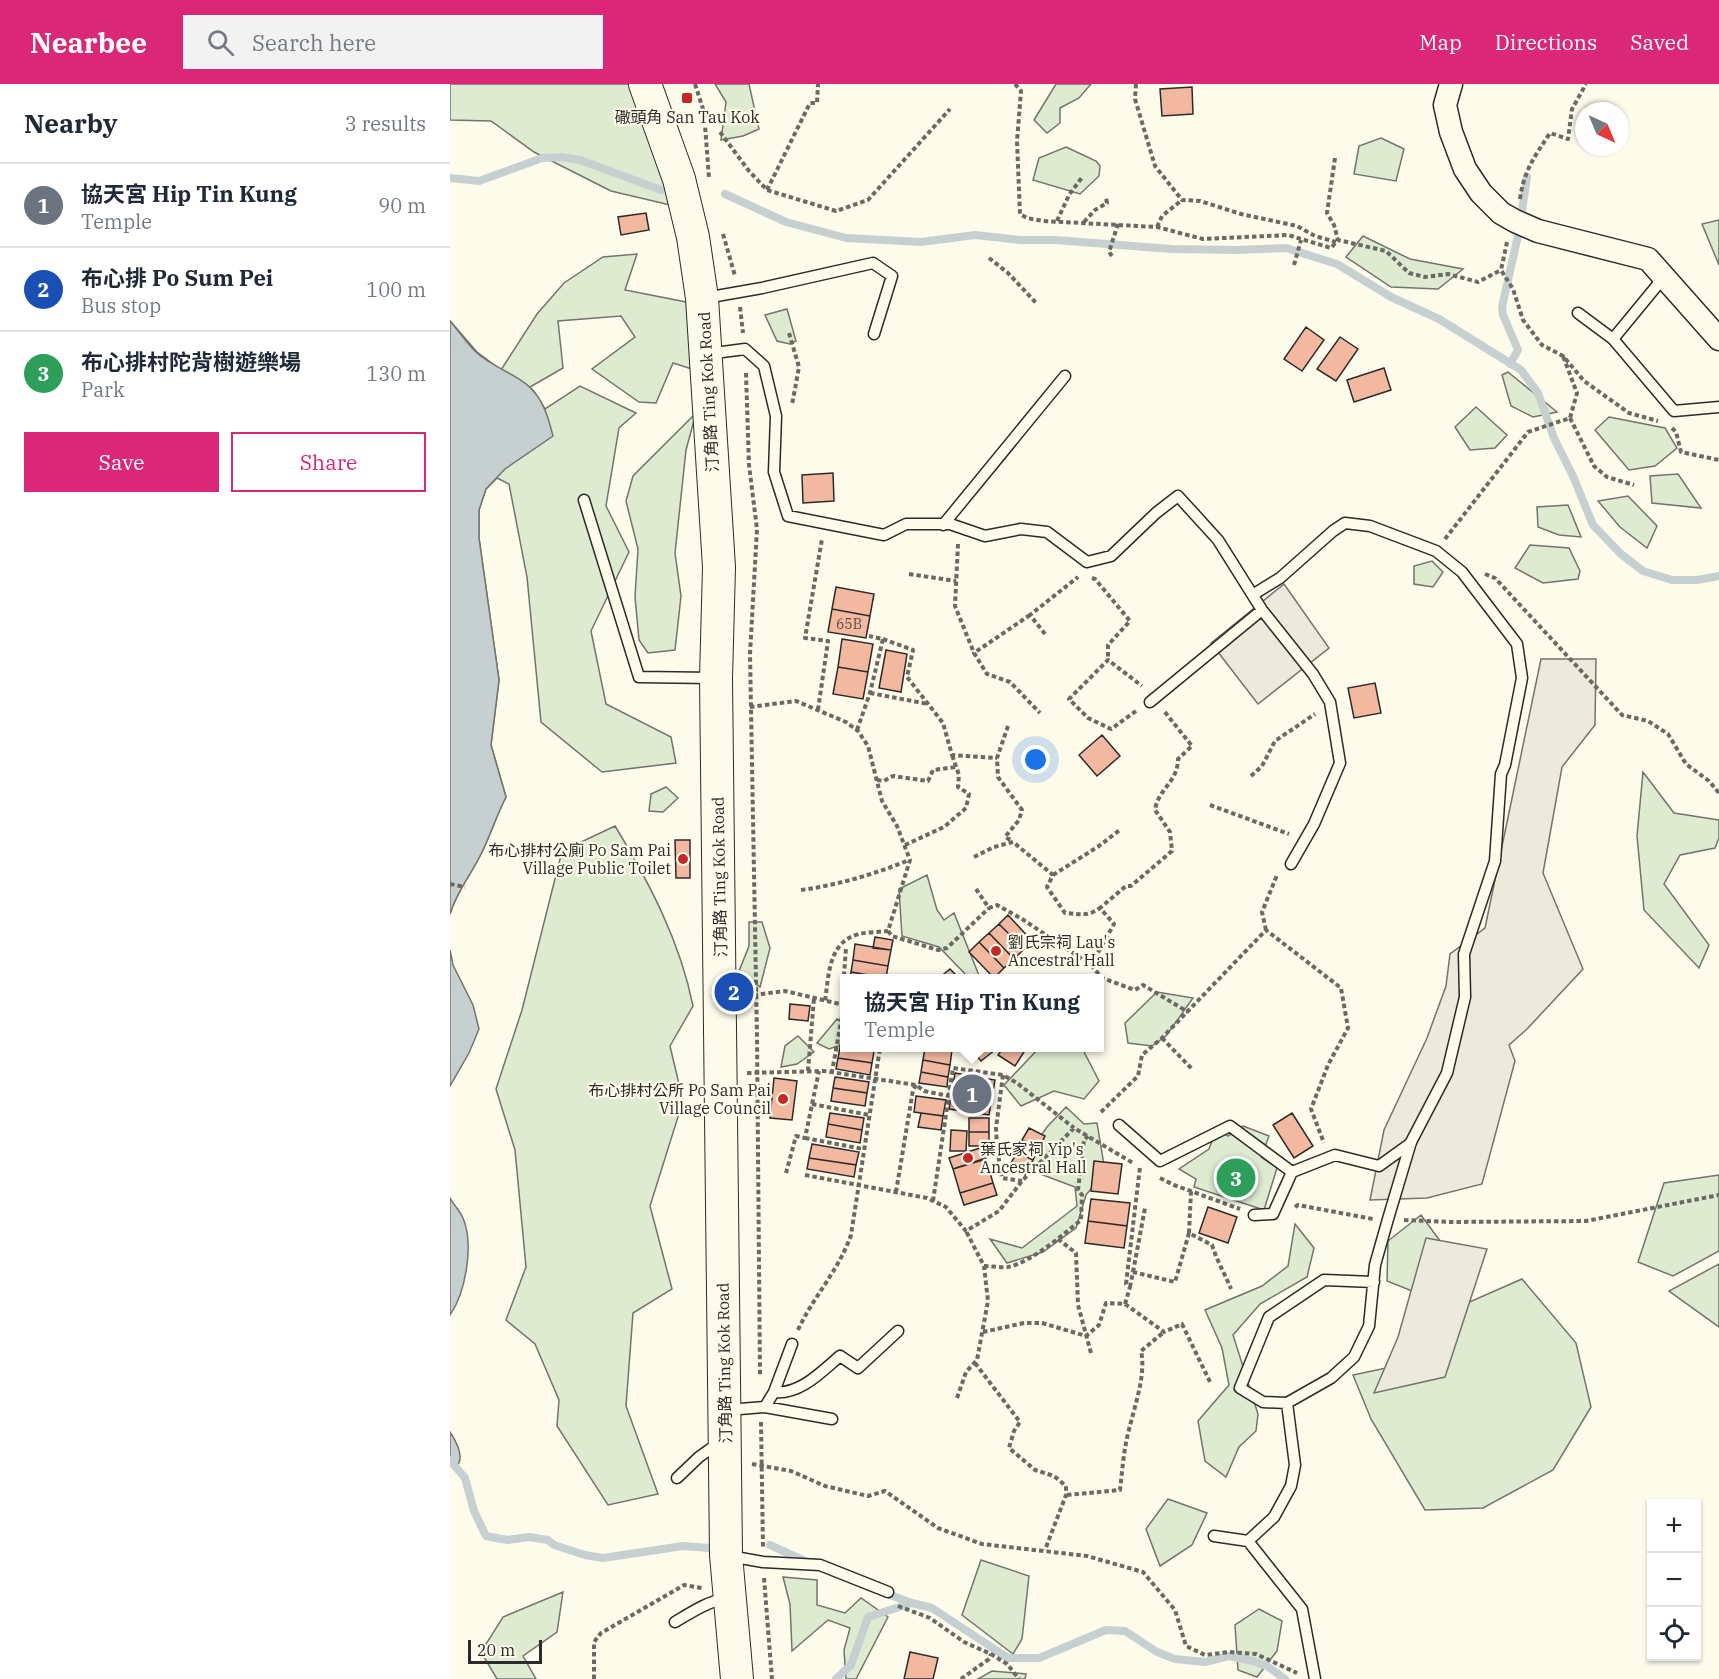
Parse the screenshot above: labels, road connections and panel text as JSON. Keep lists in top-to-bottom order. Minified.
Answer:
{"streets":{"main road":["汀角路 Ting Kok Road"]},"places":{"transit":["䃟頭角 San Tau Kok"],"other":["布心排村公廁 Po Sam Pai Village Public Toilet","劉氏宗祠 Lau's Ancestral Hall","布心排村公所 Po Sam Pai Village Council","葉氏家祠 Yip's Ancestral Hall"]},"house_numbers":["65B"],"scale_bar":"20 m","north":"bottom right","page":{"header":"Nearbee","search":"Search here","nav":["Map","Directions","Saved"],"heading":["Nearby","3 results"],"list":[{"mark":"1","name":"協天宮 Hip Tin Kung","note":"Temple","value":"90 m"},{"mark":"2","name":"布心排 Po Sum Pei","note":"Bus stop","value":"100 m"},{"mark":"3","name":"布心排村陀背樹遊樂場","note":"Park","value":"130 m"}],"buttons":["Save","Share"],"pins":["2","1","3"],"popup":["協天宮 Hip Tin Kung","Temple"],"map_buttons":["+","−"],"scale":"20 m"}}
